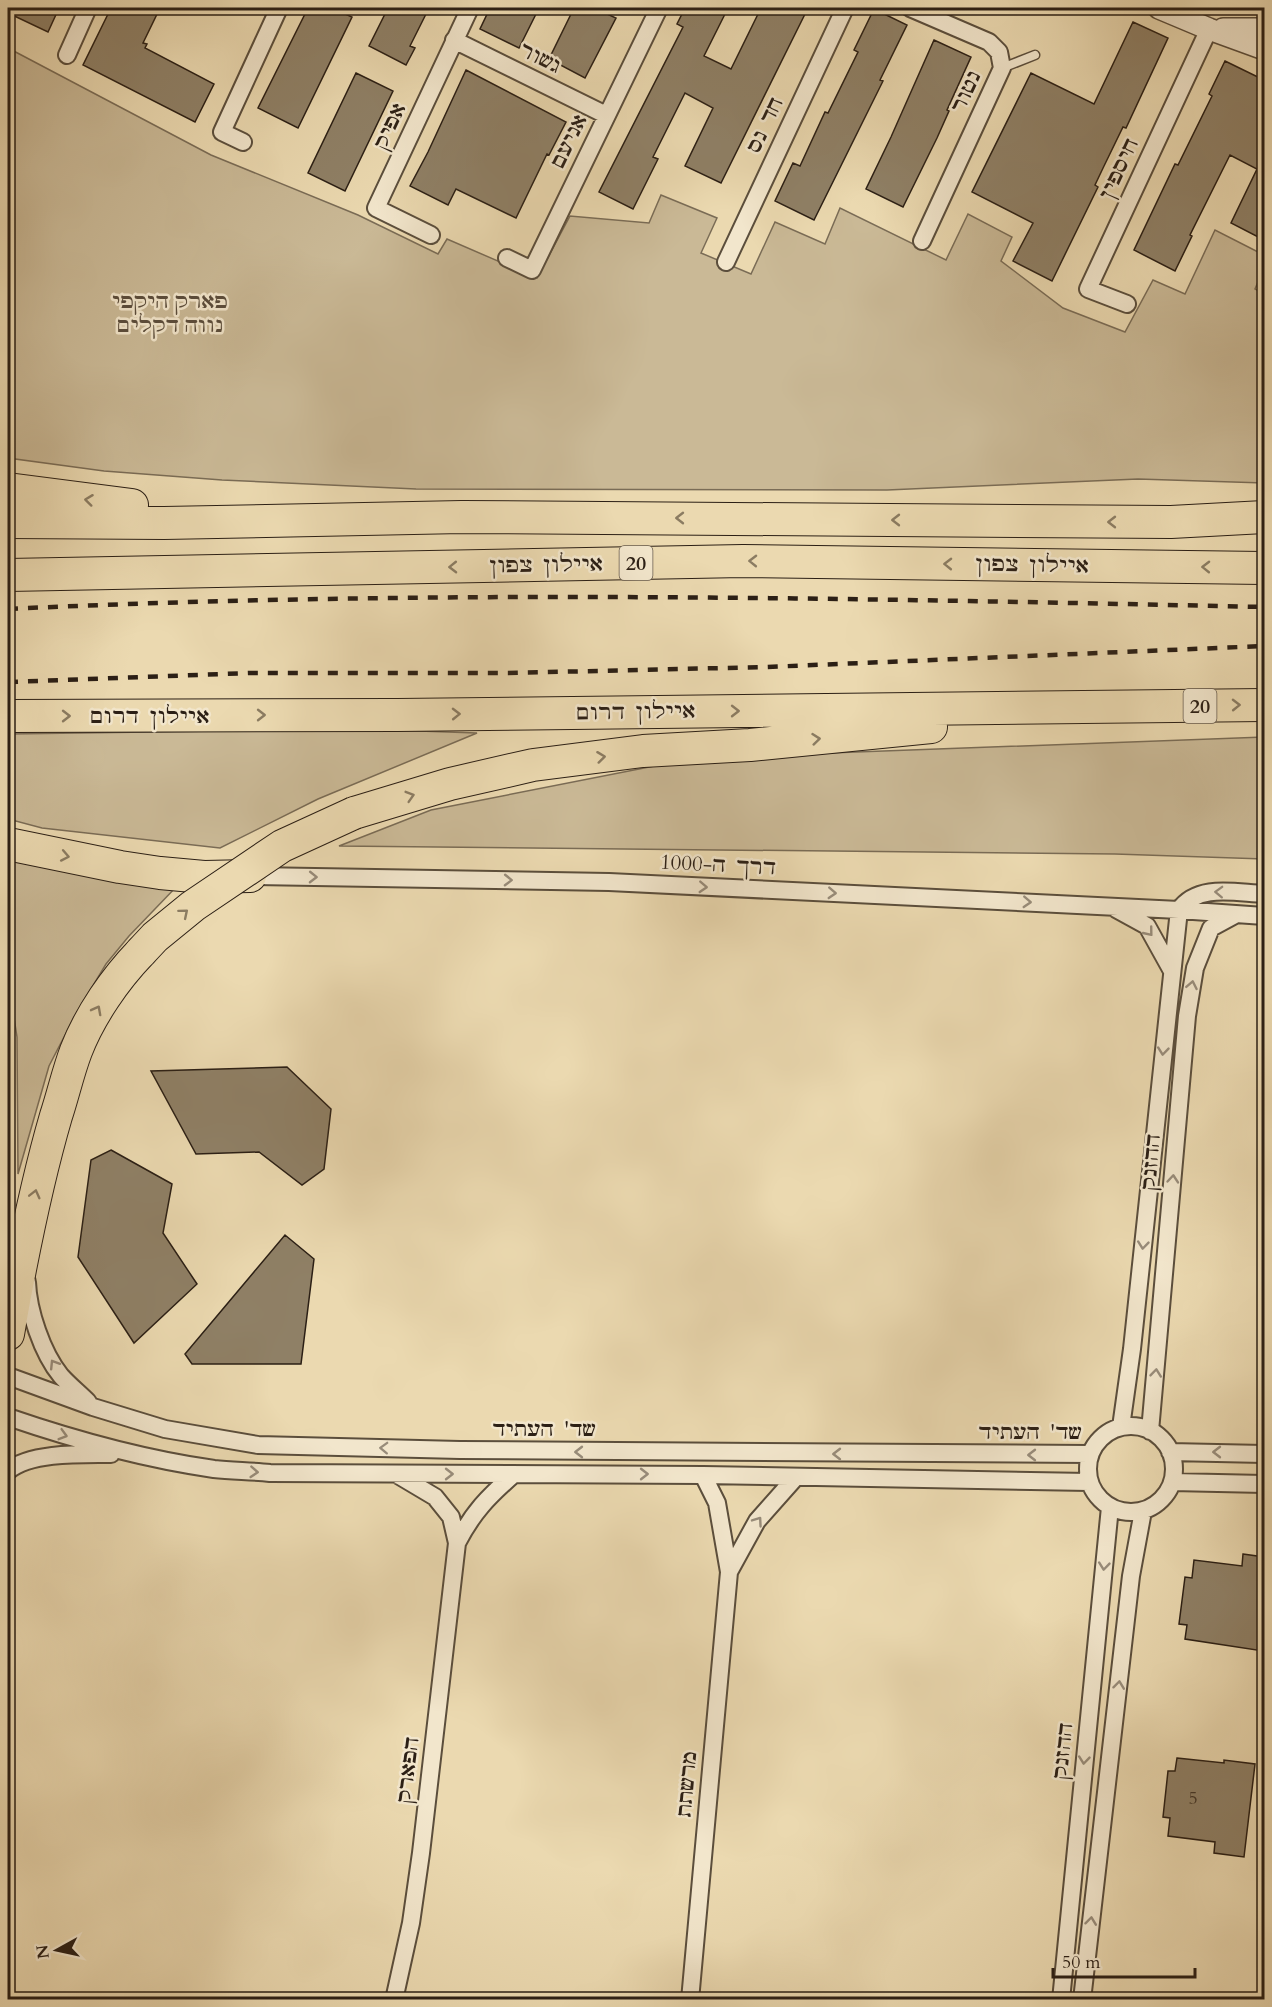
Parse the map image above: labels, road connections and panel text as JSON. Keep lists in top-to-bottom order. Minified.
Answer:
{"streets":{"highway":["20","איילון צפון","איילון דרום"],"street":["גשור","נטור","חד נס","אפיק","אניעם","חיספין","דרך ה-1000","ההזנק","שד' העתיד","הפארק","מרשתת"]},"crossings":[["גשור","אפיק"],["גשור","אניעם"],["דרך ה-1000","ההזנק"],["ההזנק","שד' העתיד"]],"one_way":["דרך ה-1000"],"parks":["פארק היקפי נווה דקלים"],"house_numbers":["5"],"scale_bar":"50 m","north":"left"}
